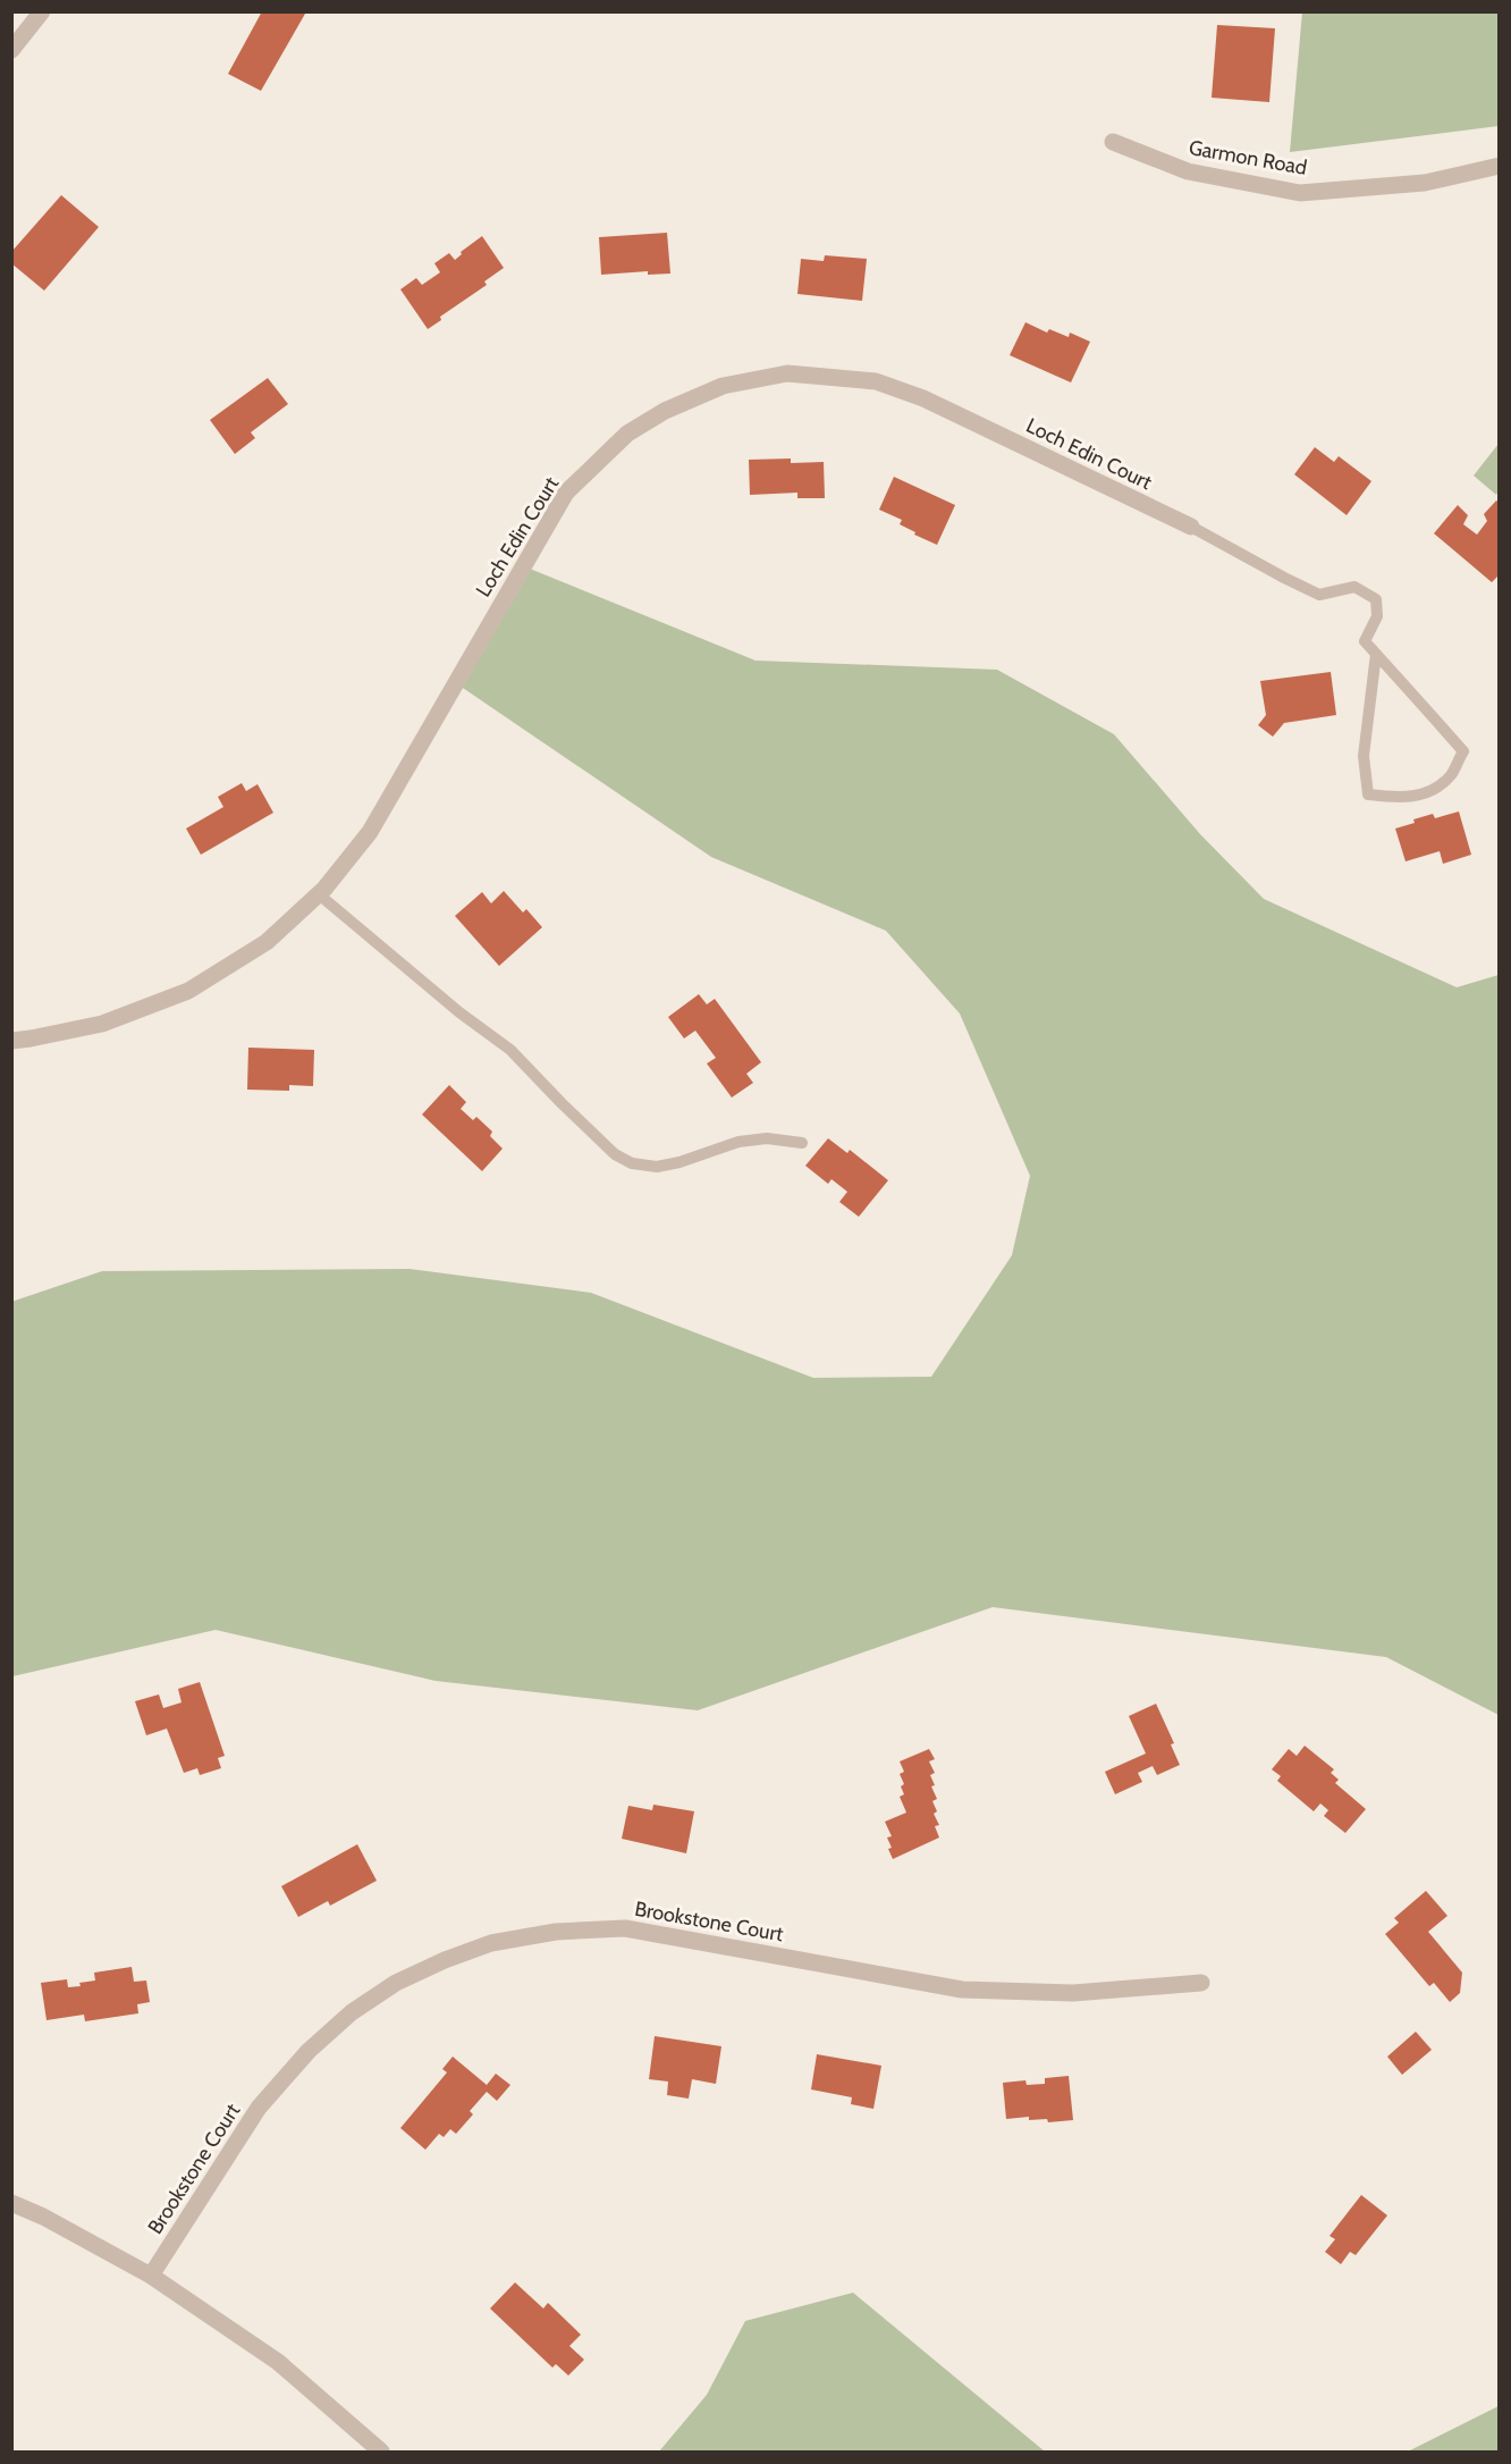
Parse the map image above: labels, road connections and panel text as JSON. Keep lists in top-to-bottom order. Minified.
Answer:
{"streets":{"street":["Garmon Road","Loch Edin Court","Brookstone Court"]}}
